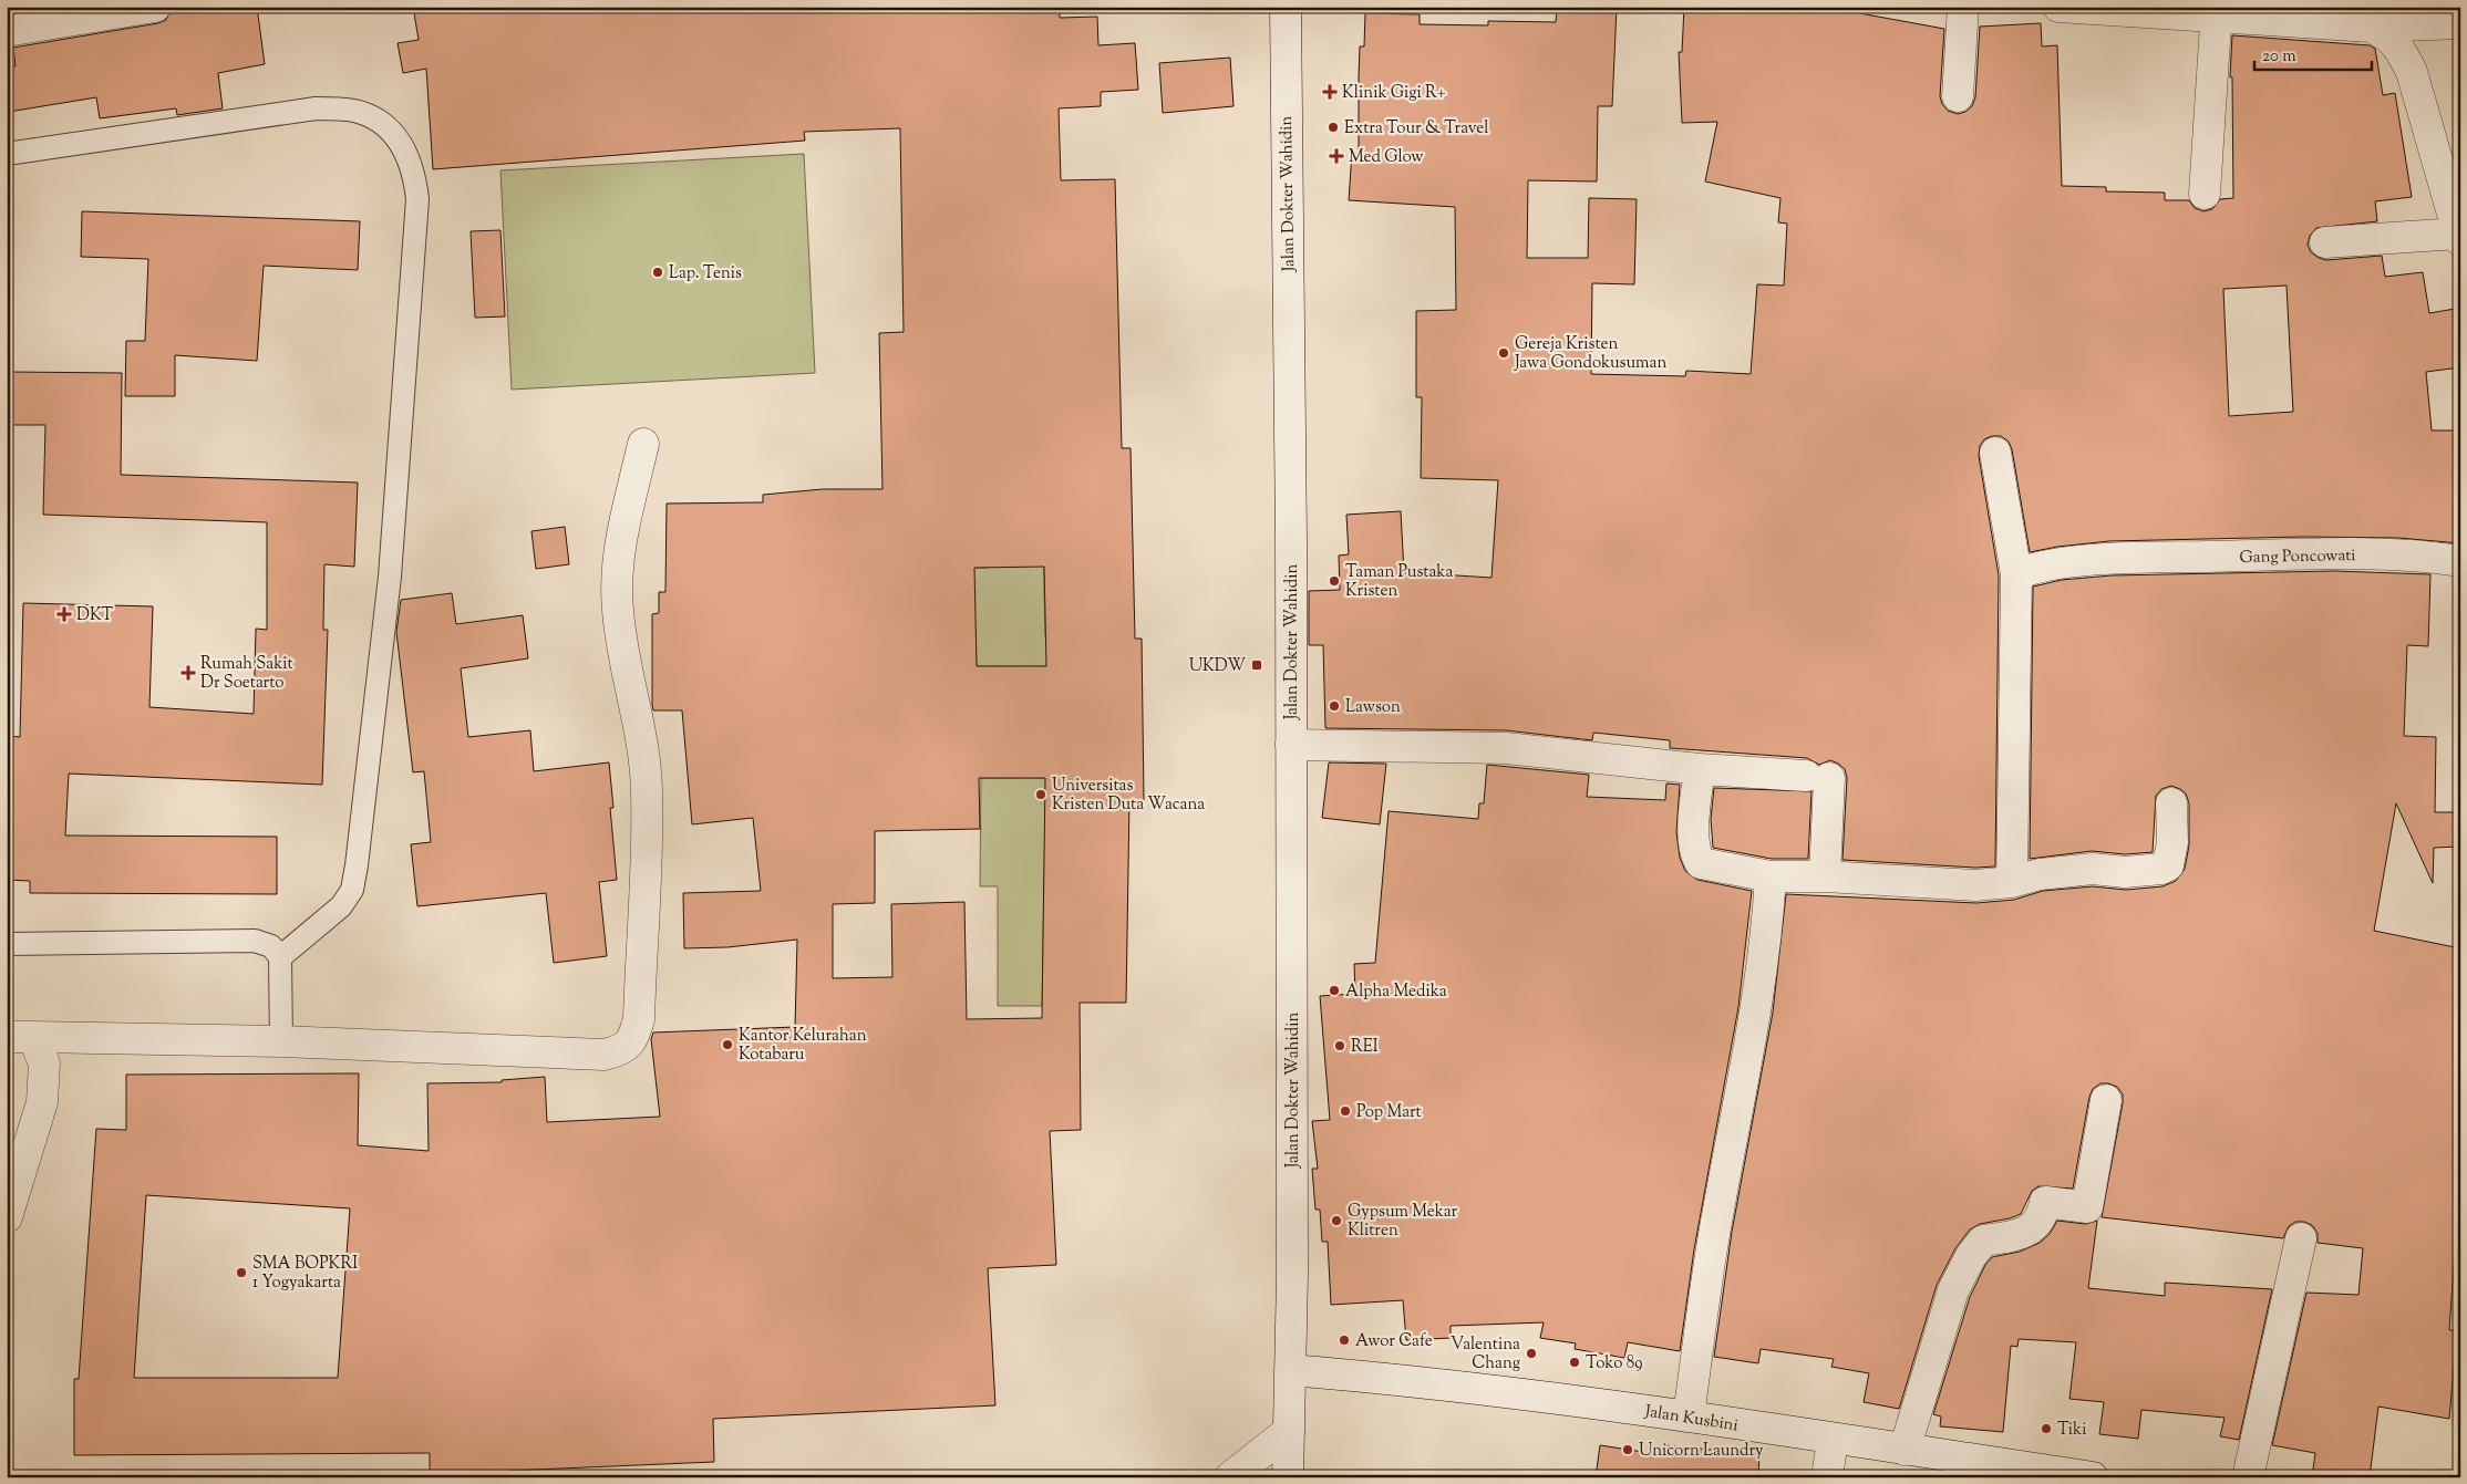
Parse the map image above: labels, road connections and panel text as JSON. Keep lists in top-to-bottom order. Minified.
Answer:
{"streets":{"street":["Jalan Dokter Wahidin","Gang Poncowati","Jalan Kusbini"]},"crossings":[["Jalan Dokter Wahidin","Jalan Kusbini"]],"places":{"health":["Klinik Gigi R+","Med Glow","DKT","Rumah Sakit Dr Soetarto"],"other":["Extra Tour & Travel","Lap. Tenis","Gereja Kristen Jawa Gondokusuman","Taman Pustaka Kristen","Lawson","Universitas Kristen Duta Wacana","Alpha Medika","Kantor Kelurahan Kotabaru","REI","Pop Mart","Gypsum Mekar Klitren","SMA BOPKRI 1 Yogyakarta","Awor Cafe","Valentina Chang","Toko 89","Tiki","Unicorn Laundry"],"transit":["UKDW"]},"scale_bar":"20 m"}
